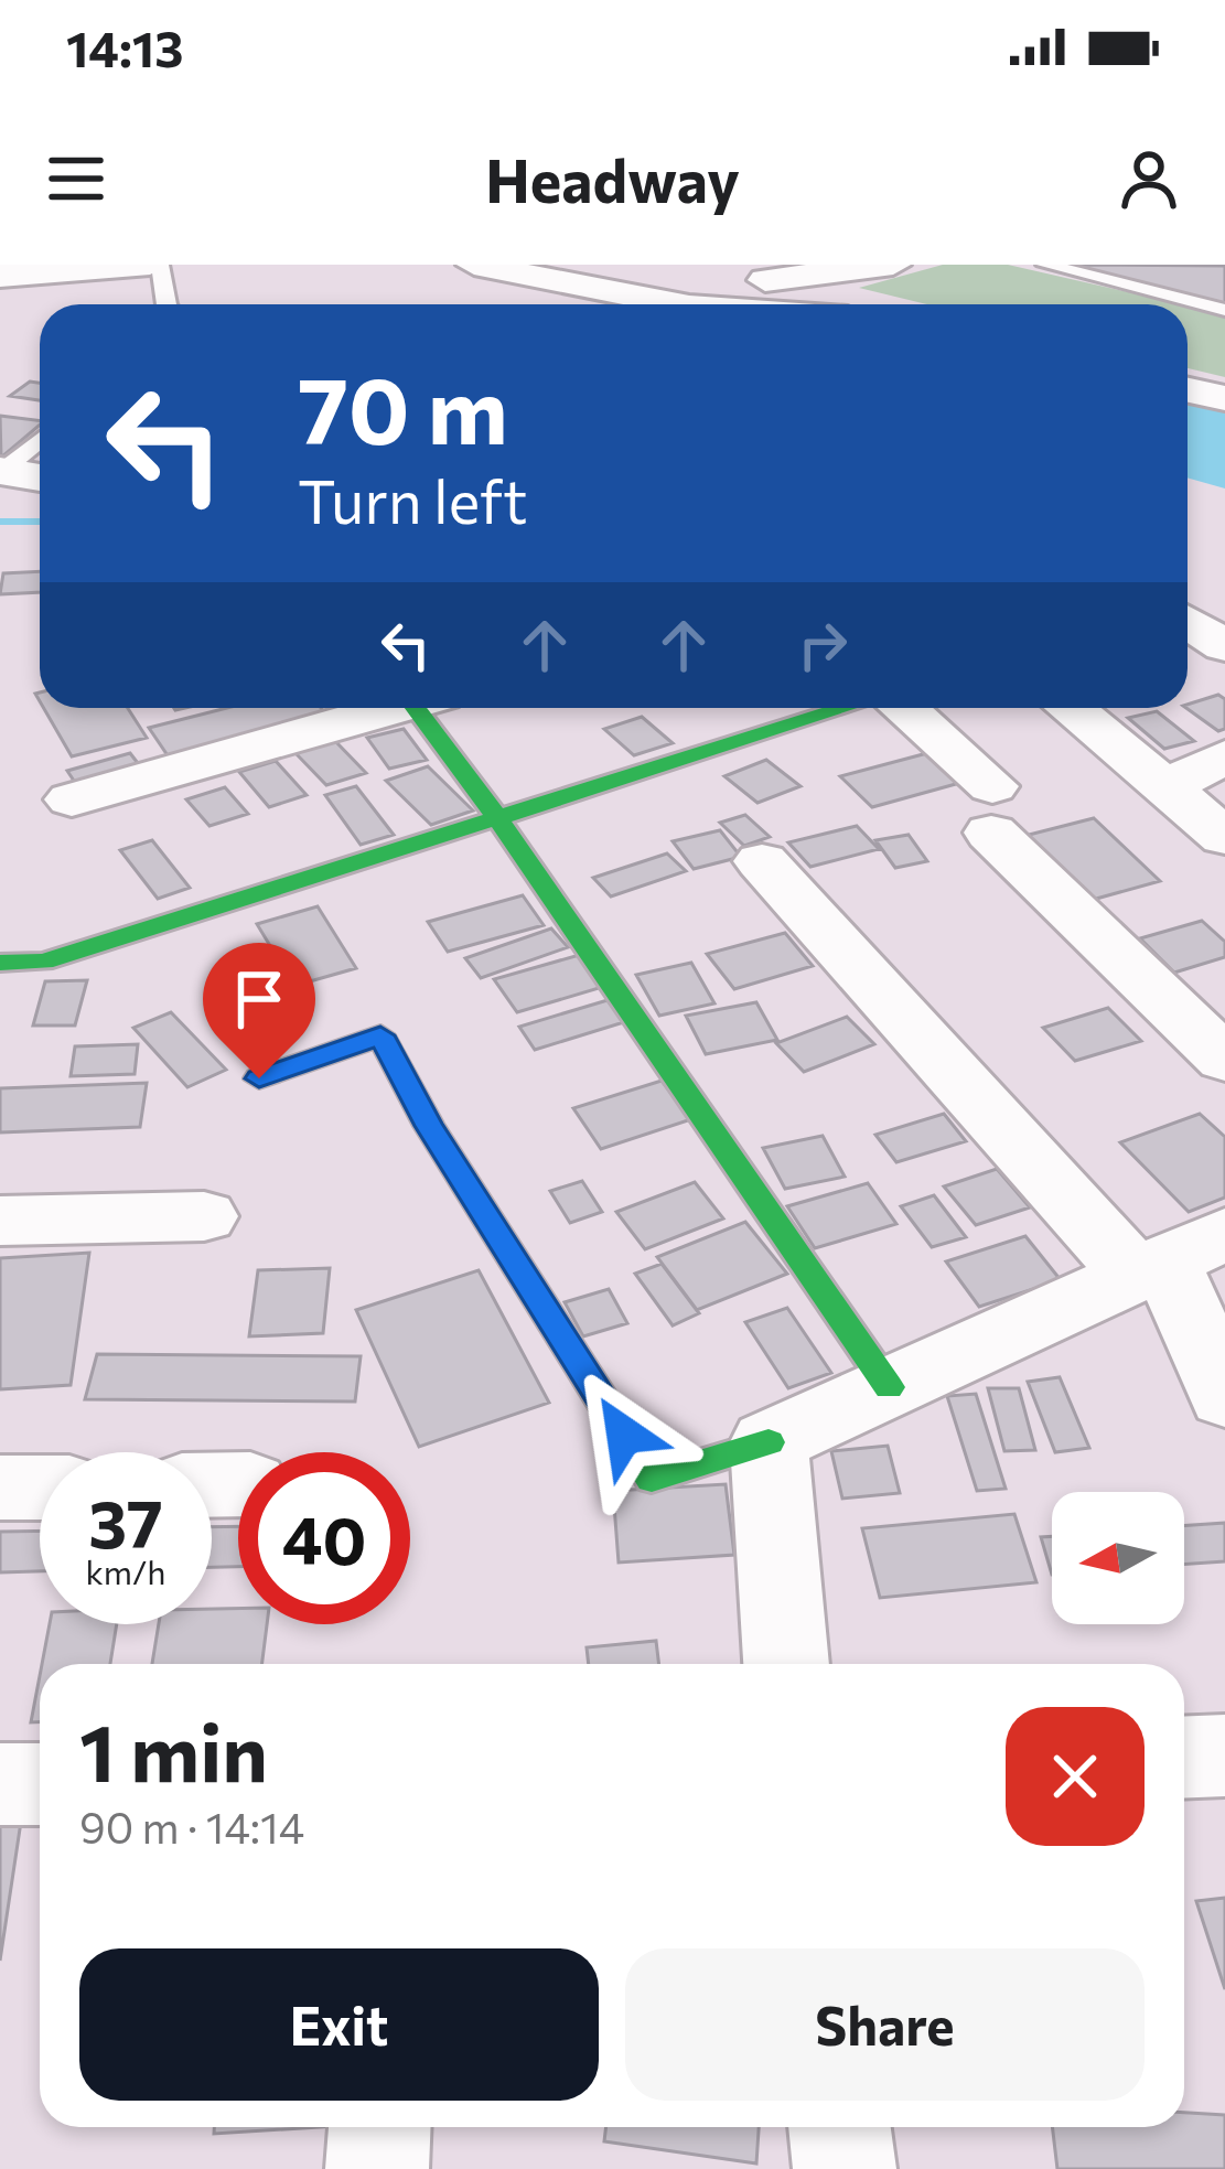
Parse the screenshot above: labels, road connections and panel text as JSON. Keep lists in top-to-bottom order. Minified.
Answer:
{"north":"left","page":{"status":"14:13","header":"Headway","turn":["70 m","Turn left"],"speed":"37 km/h","limit":"40","heading":["1 min","90 m · 14:14"],"buttons":["Exit","Share"]}}
